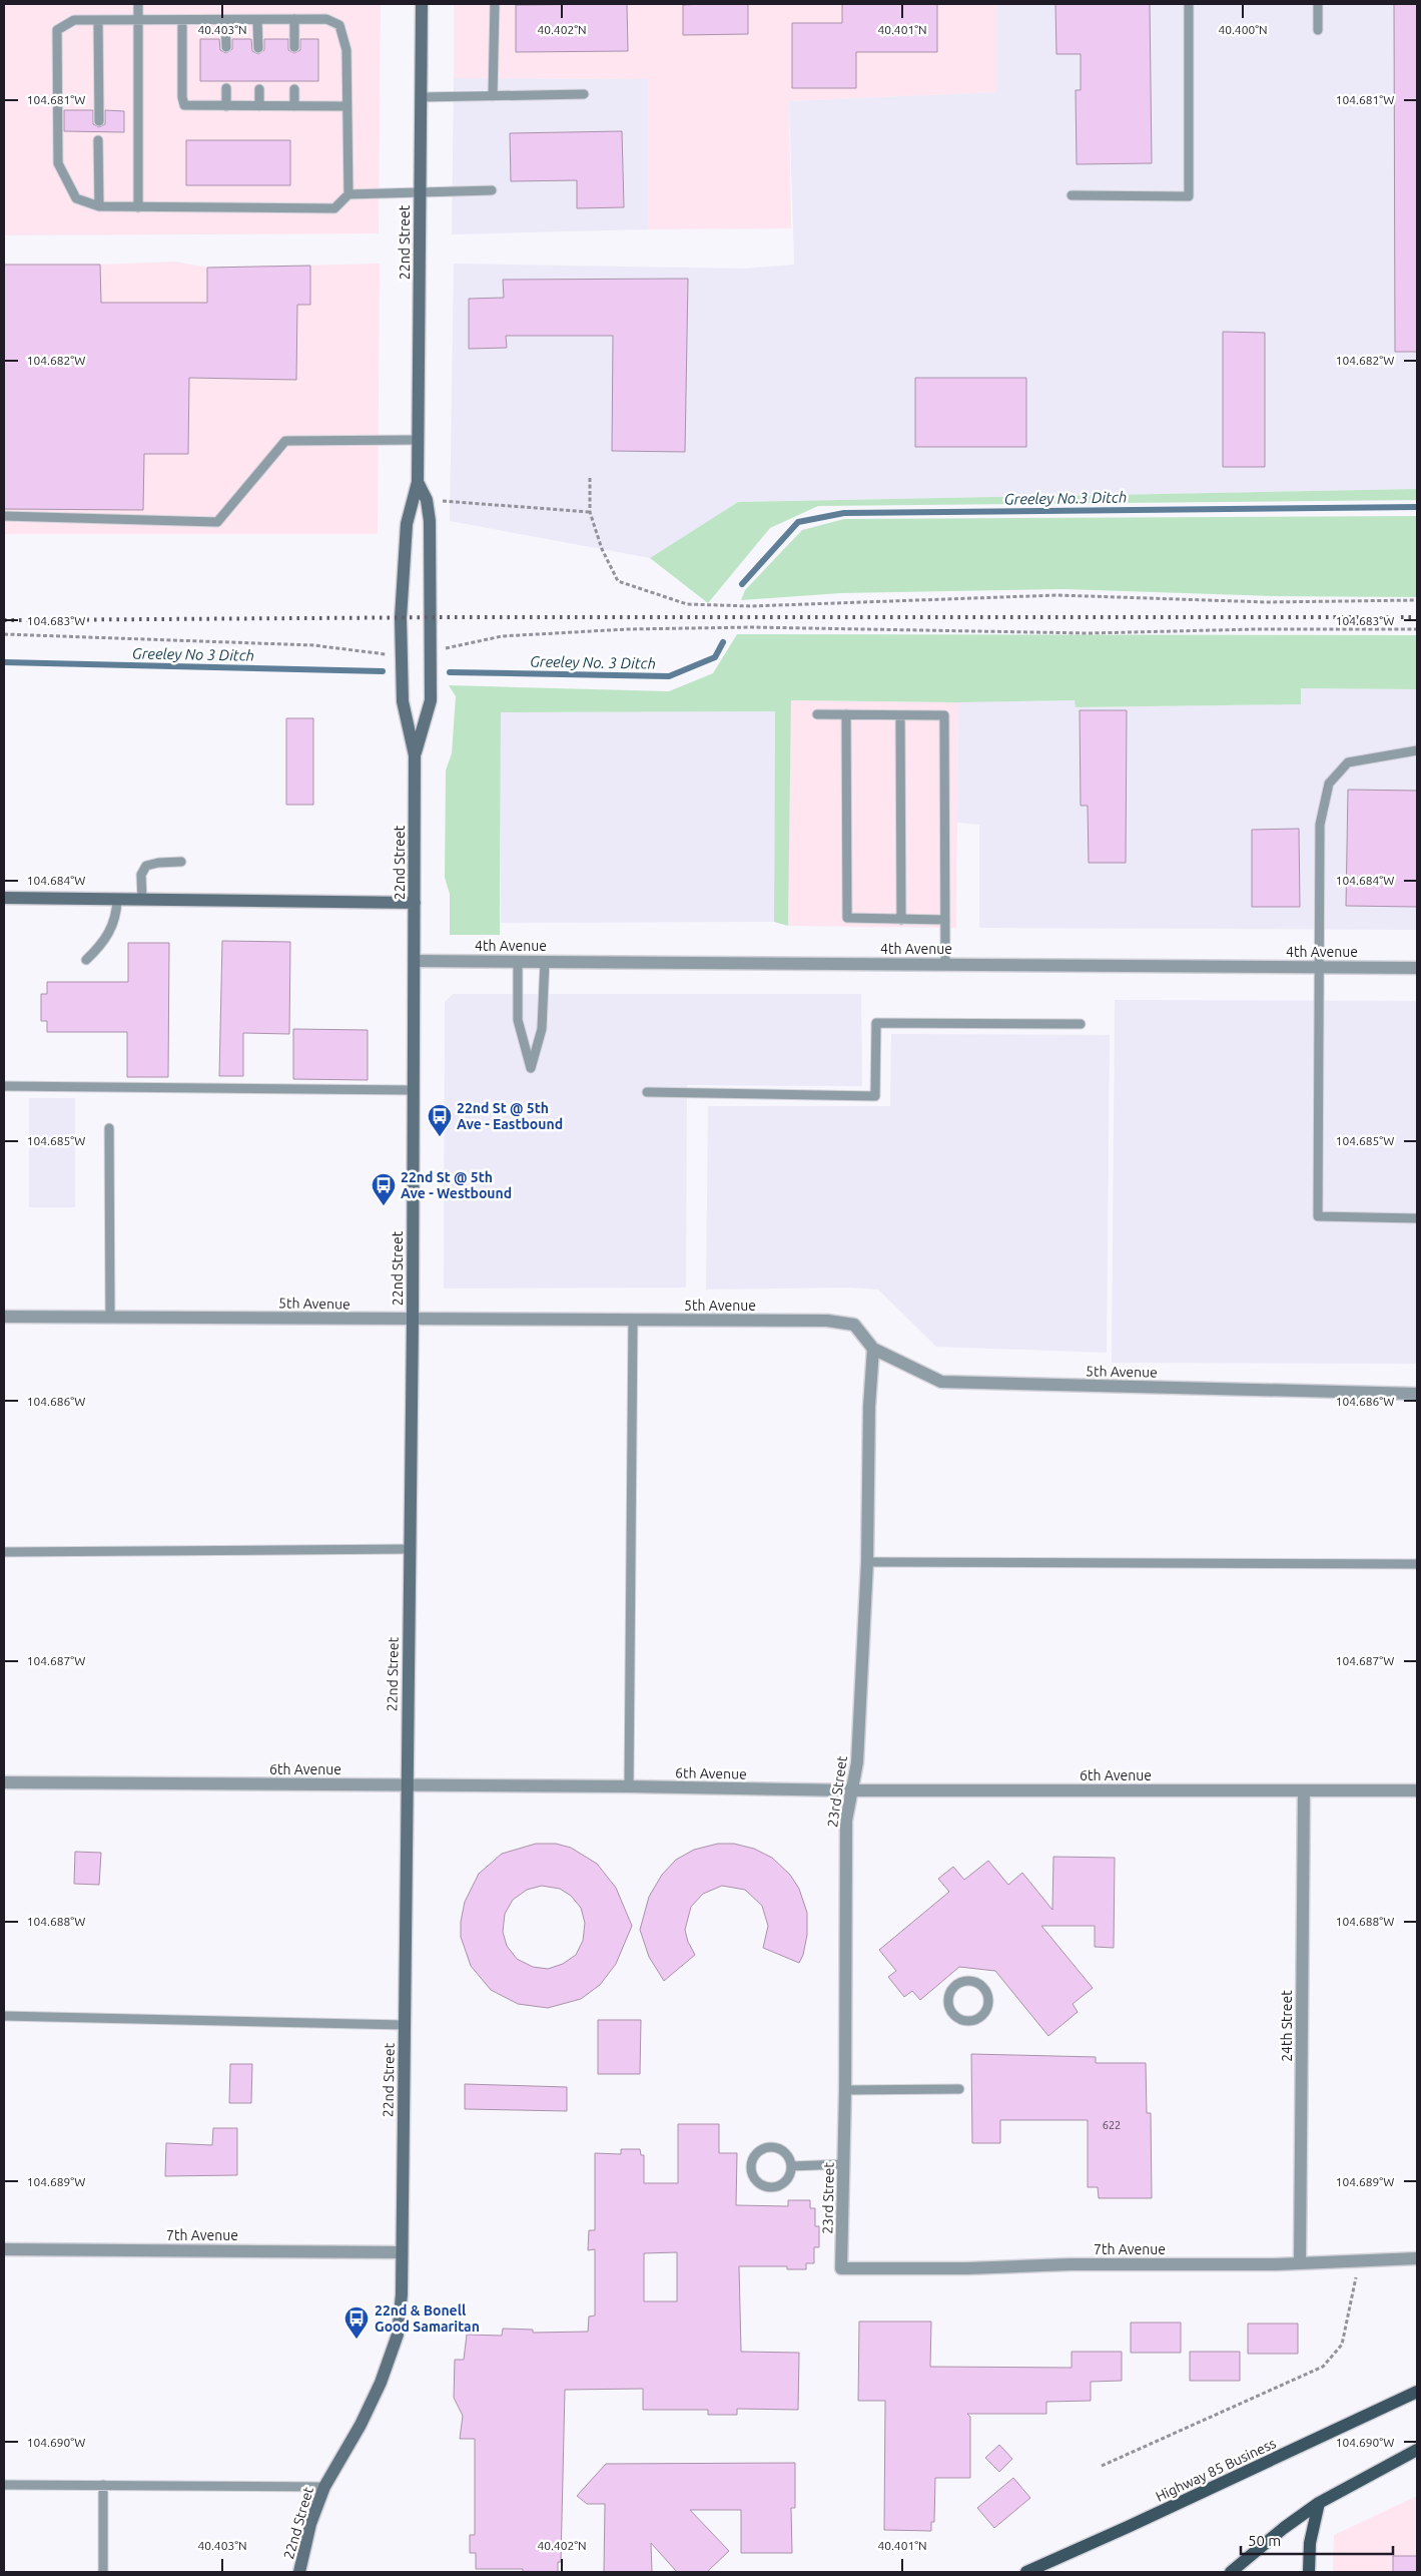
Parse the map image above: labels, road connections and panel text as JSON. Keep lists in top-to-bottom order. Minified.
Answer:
{"streets":{"main road":["Highway 85 Business"],"street":["22nd Street","4th Avenue","5th Avenue","6th Avenue","23rd Street","24th Street","7th Avenue"]},"crossings":[["22nd Street","4th Avenue"],["22nd Street","5th Avenue"],["22nd Street","6th Avenue"],["22nd Street","7th Avenue"],["5th Avenue","23rd Street"],["6th Avenue","23rd Street"],["6th Avenue","24th Street"],["23rd Street","7th Avenue"],["24th Street","7th Avenue"]],"water":["Greeley No.3 Ditch","Greeley No 3 Ditch","Greeley No. 3 Ditch"],"places":{"bus stop":["22nd St @ 5th Ave - Eastbound","22nd St @ 5th Ave - Westbound","22nd & Bonell Good Samaritan"]},"house_numbers":["622"],"scale_bar":"50 m","coordinates":["40.403°N","40.402°N","40.401°N","40.400°N","104.681°W","104.682°W","104.683°W","104.684°W","104.685°W","104.686°W","104.687°W","104.688°W","104.689°W","104.690°W"]}
